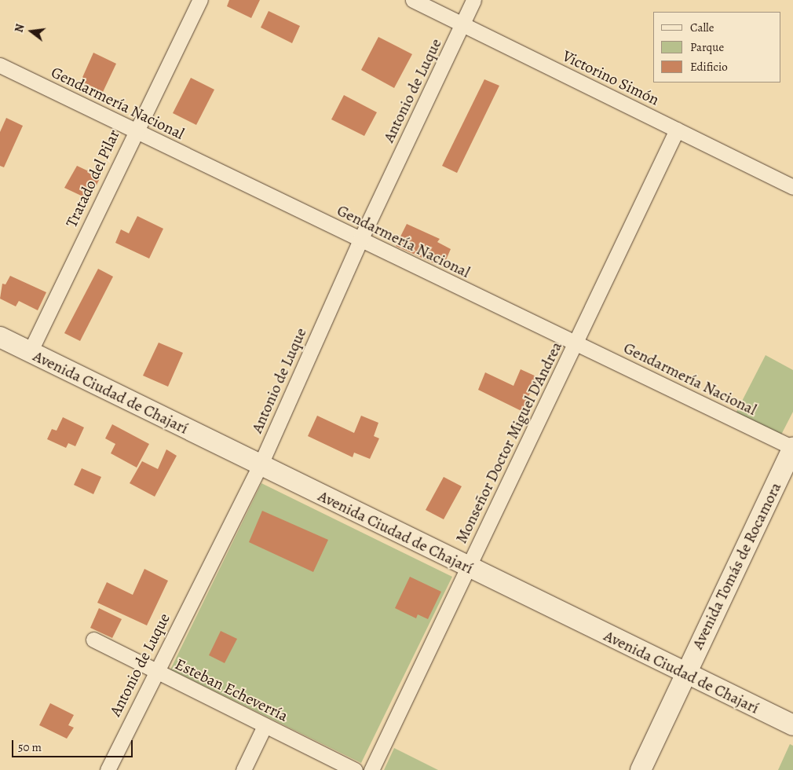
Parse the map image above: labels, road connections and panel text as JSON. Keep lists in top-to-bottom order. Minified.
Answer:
{"streets":{"main road":["Avenida Ciudad de Chajarí","Avenida Tomás de Rocamora"],"street":["Victorino Simón","Antonio de Luque","Gendarmería Nacional","Tratado del Pilar","Monseñor Doctor Miguel D'Andrea","Esteban Echeverría"]},"crossings":[["Victorino Simón","Antonio de Luque"],["Victorino Simón","Monseñor Doctor Miguel D'Andrea"],["Antonio de Luque","Gendarmería Nacional"],["Antonio de Luque","Avenida Ciudad de Chajarí"],["Antonio de Luque","Esteban Echeverría"],["Gendarmería Nacional","Tratado del Pilar"],["Gendarmería Nacional","Monseñor Doctor Miguel D'Andrea"],["Gendarmería Nacional","Avenida Tomás de Rocamora"],["Tratado del Pilar","Avenida Ciudad de Chajarí"],["Avenida Ciudad de Chajarí","Monseñor Doctor Miguel D'Andrea"],["Avenida Ciudad de Chajarí","Avenida Tomás de Rocamora"]],"legend":["Calle","Parque","Edificio"],"scale_bar":"50 m","north":"left"}
